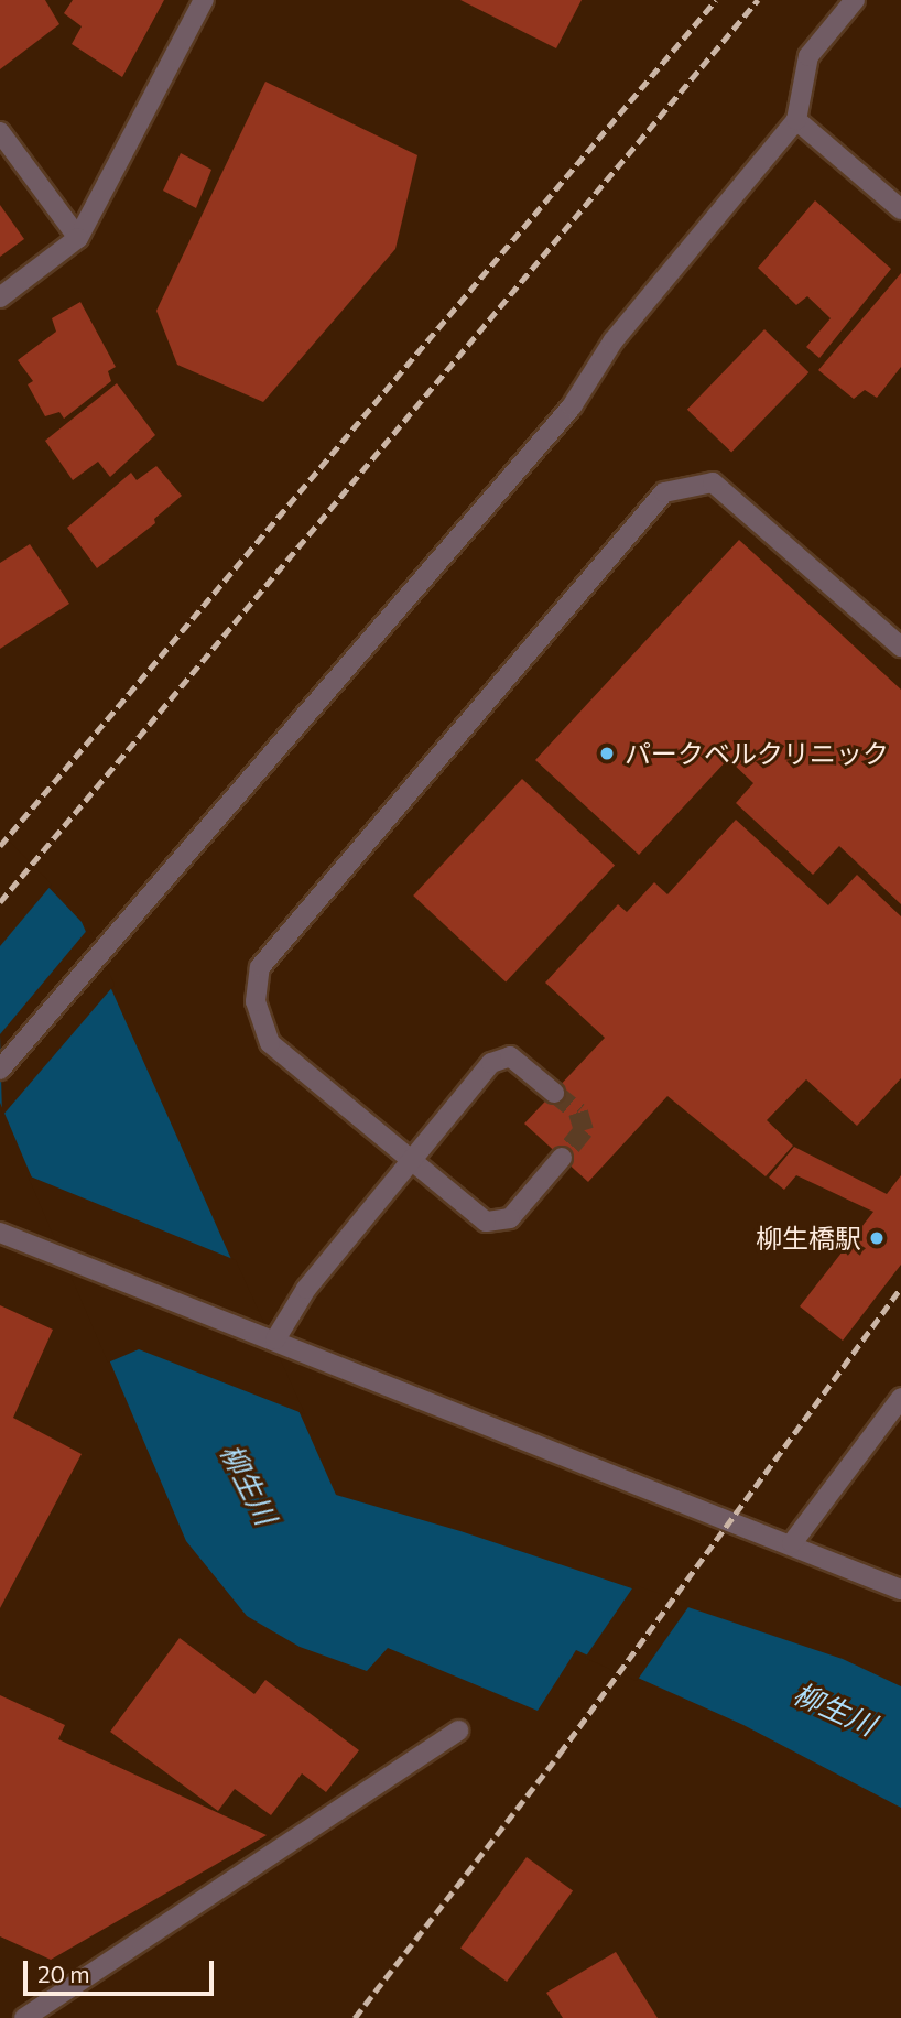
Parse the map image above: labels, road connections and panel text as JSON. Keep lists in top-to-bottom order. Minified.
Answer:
{"water":["柳生川"],"places":["パークベルクリニック","柳生橋駅"],"scale_bar":"20 m"}
